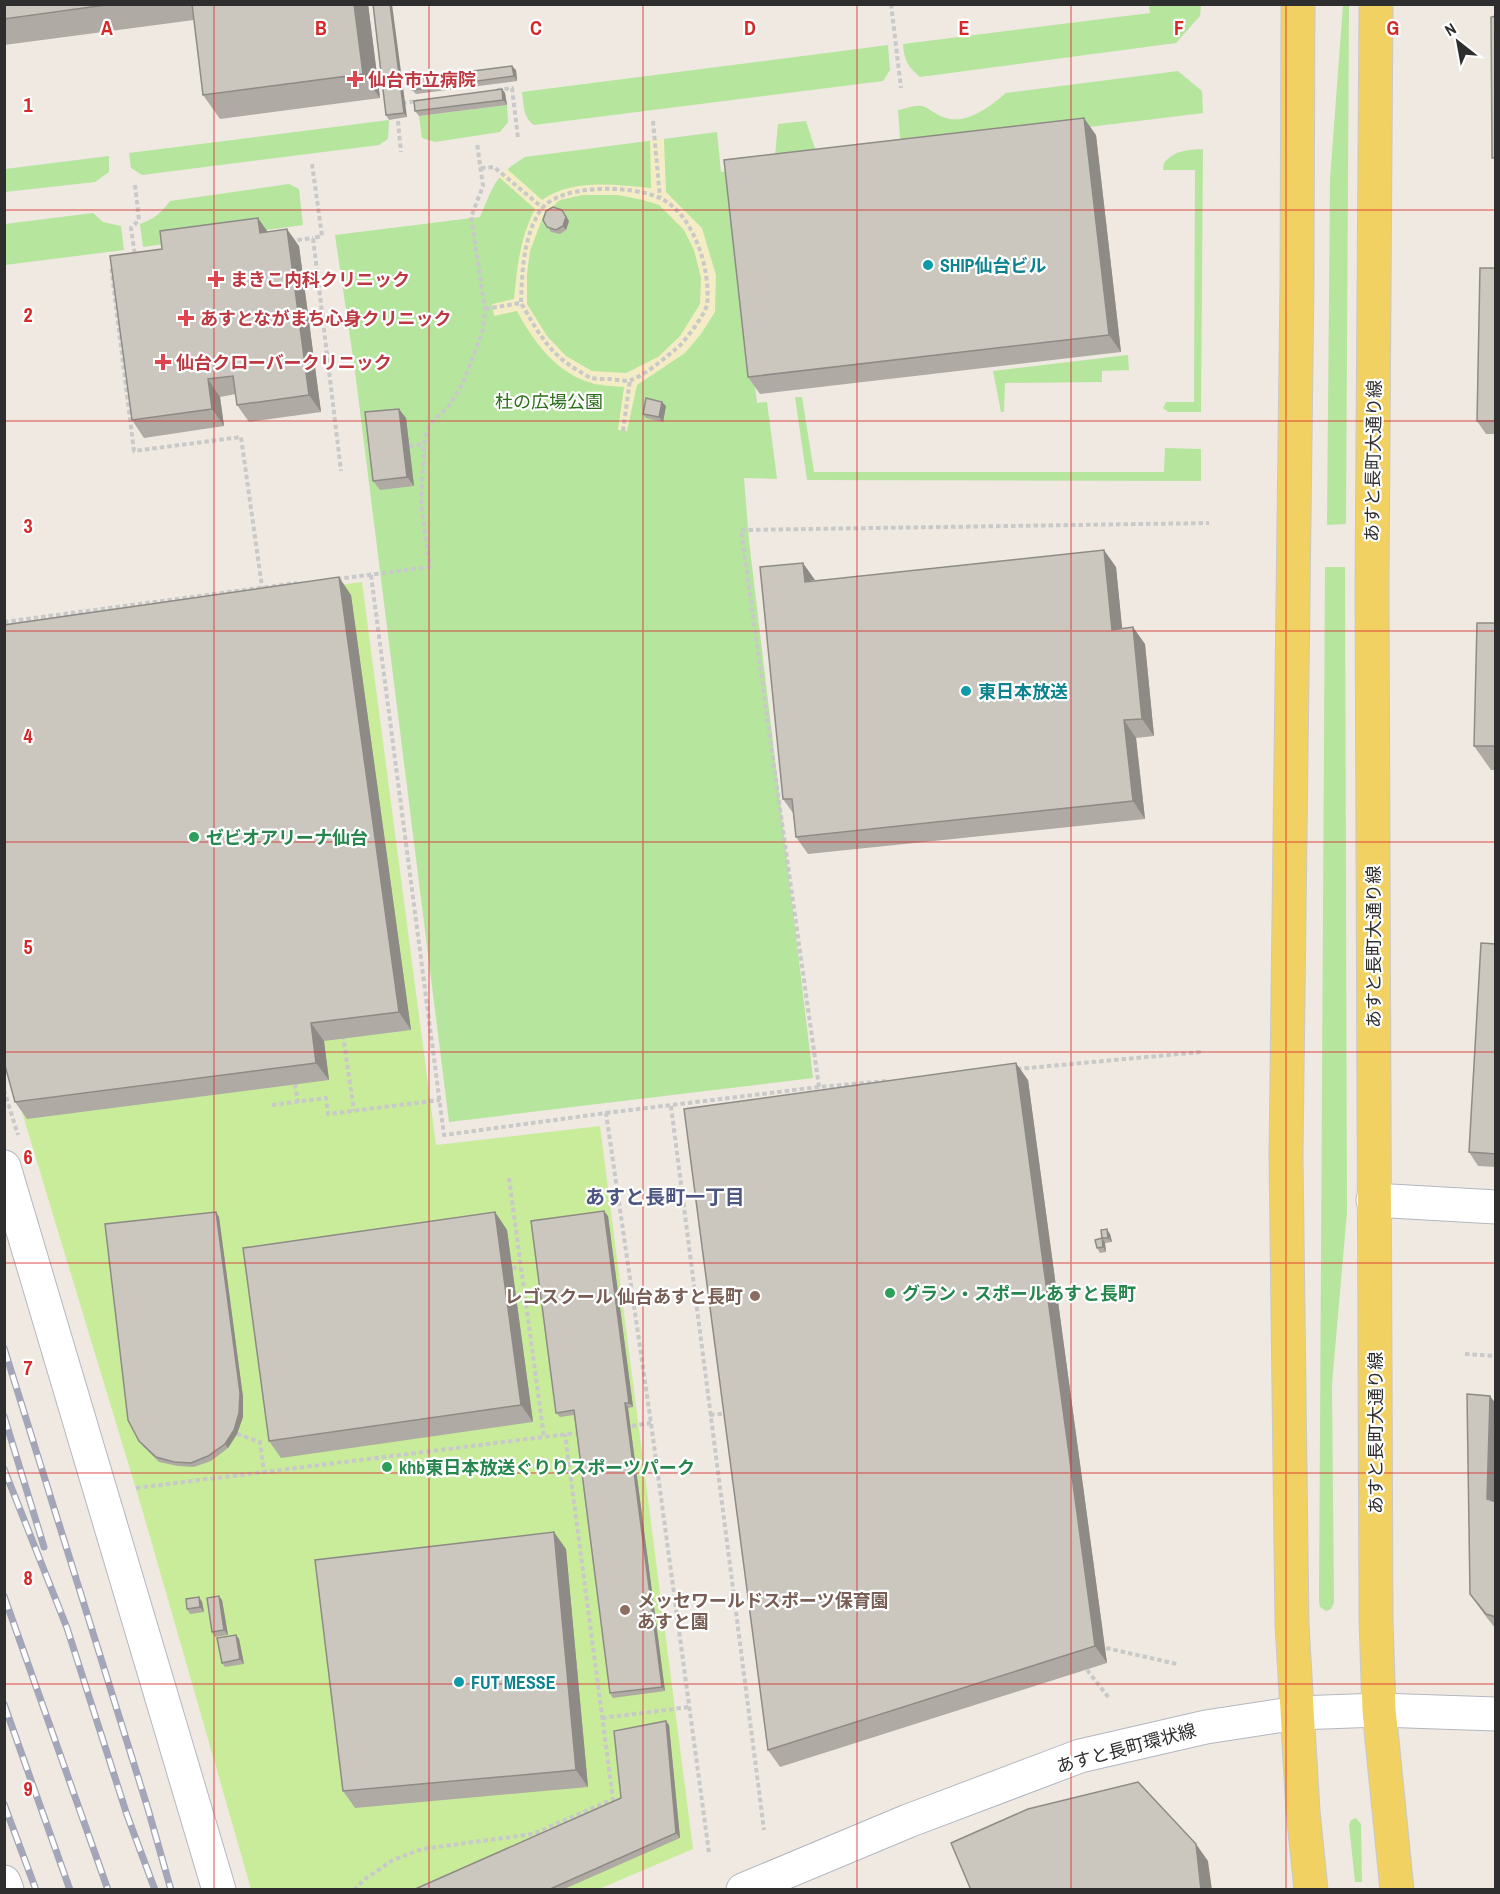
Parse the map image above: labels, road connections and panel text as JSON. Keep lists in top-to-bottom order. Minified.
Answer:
{"streets":{"main road":["あすと長町大通り線"],"street":["あすと長町環状線"]},"crossings":[["あすと長町大通り線","あすと長町環状線"]],"districts":["あすと長町一丁目"],"parks":["杜の広場公園"],"places":{"health":["仙台市立病院","まきこ内科クリニック","あすとながまち心身クリニック","仙台クローバークリニック"],"other":["SHIP仙台ビル","東日本放送","ゼビオアリーナ仙台","グラン・スポールあすと長町","レゴスクール 仙台あすと長町","khb東日本放送ぐりりスポーツパーク","メッセワールドスポーツ保育園 あすと園","FUT MESSE"]},"north":"top left","grid":{"columns":["A","B","C","D","E","F","G"],"rows":["1","2","3","4","5","6","7","8","9"]}}
